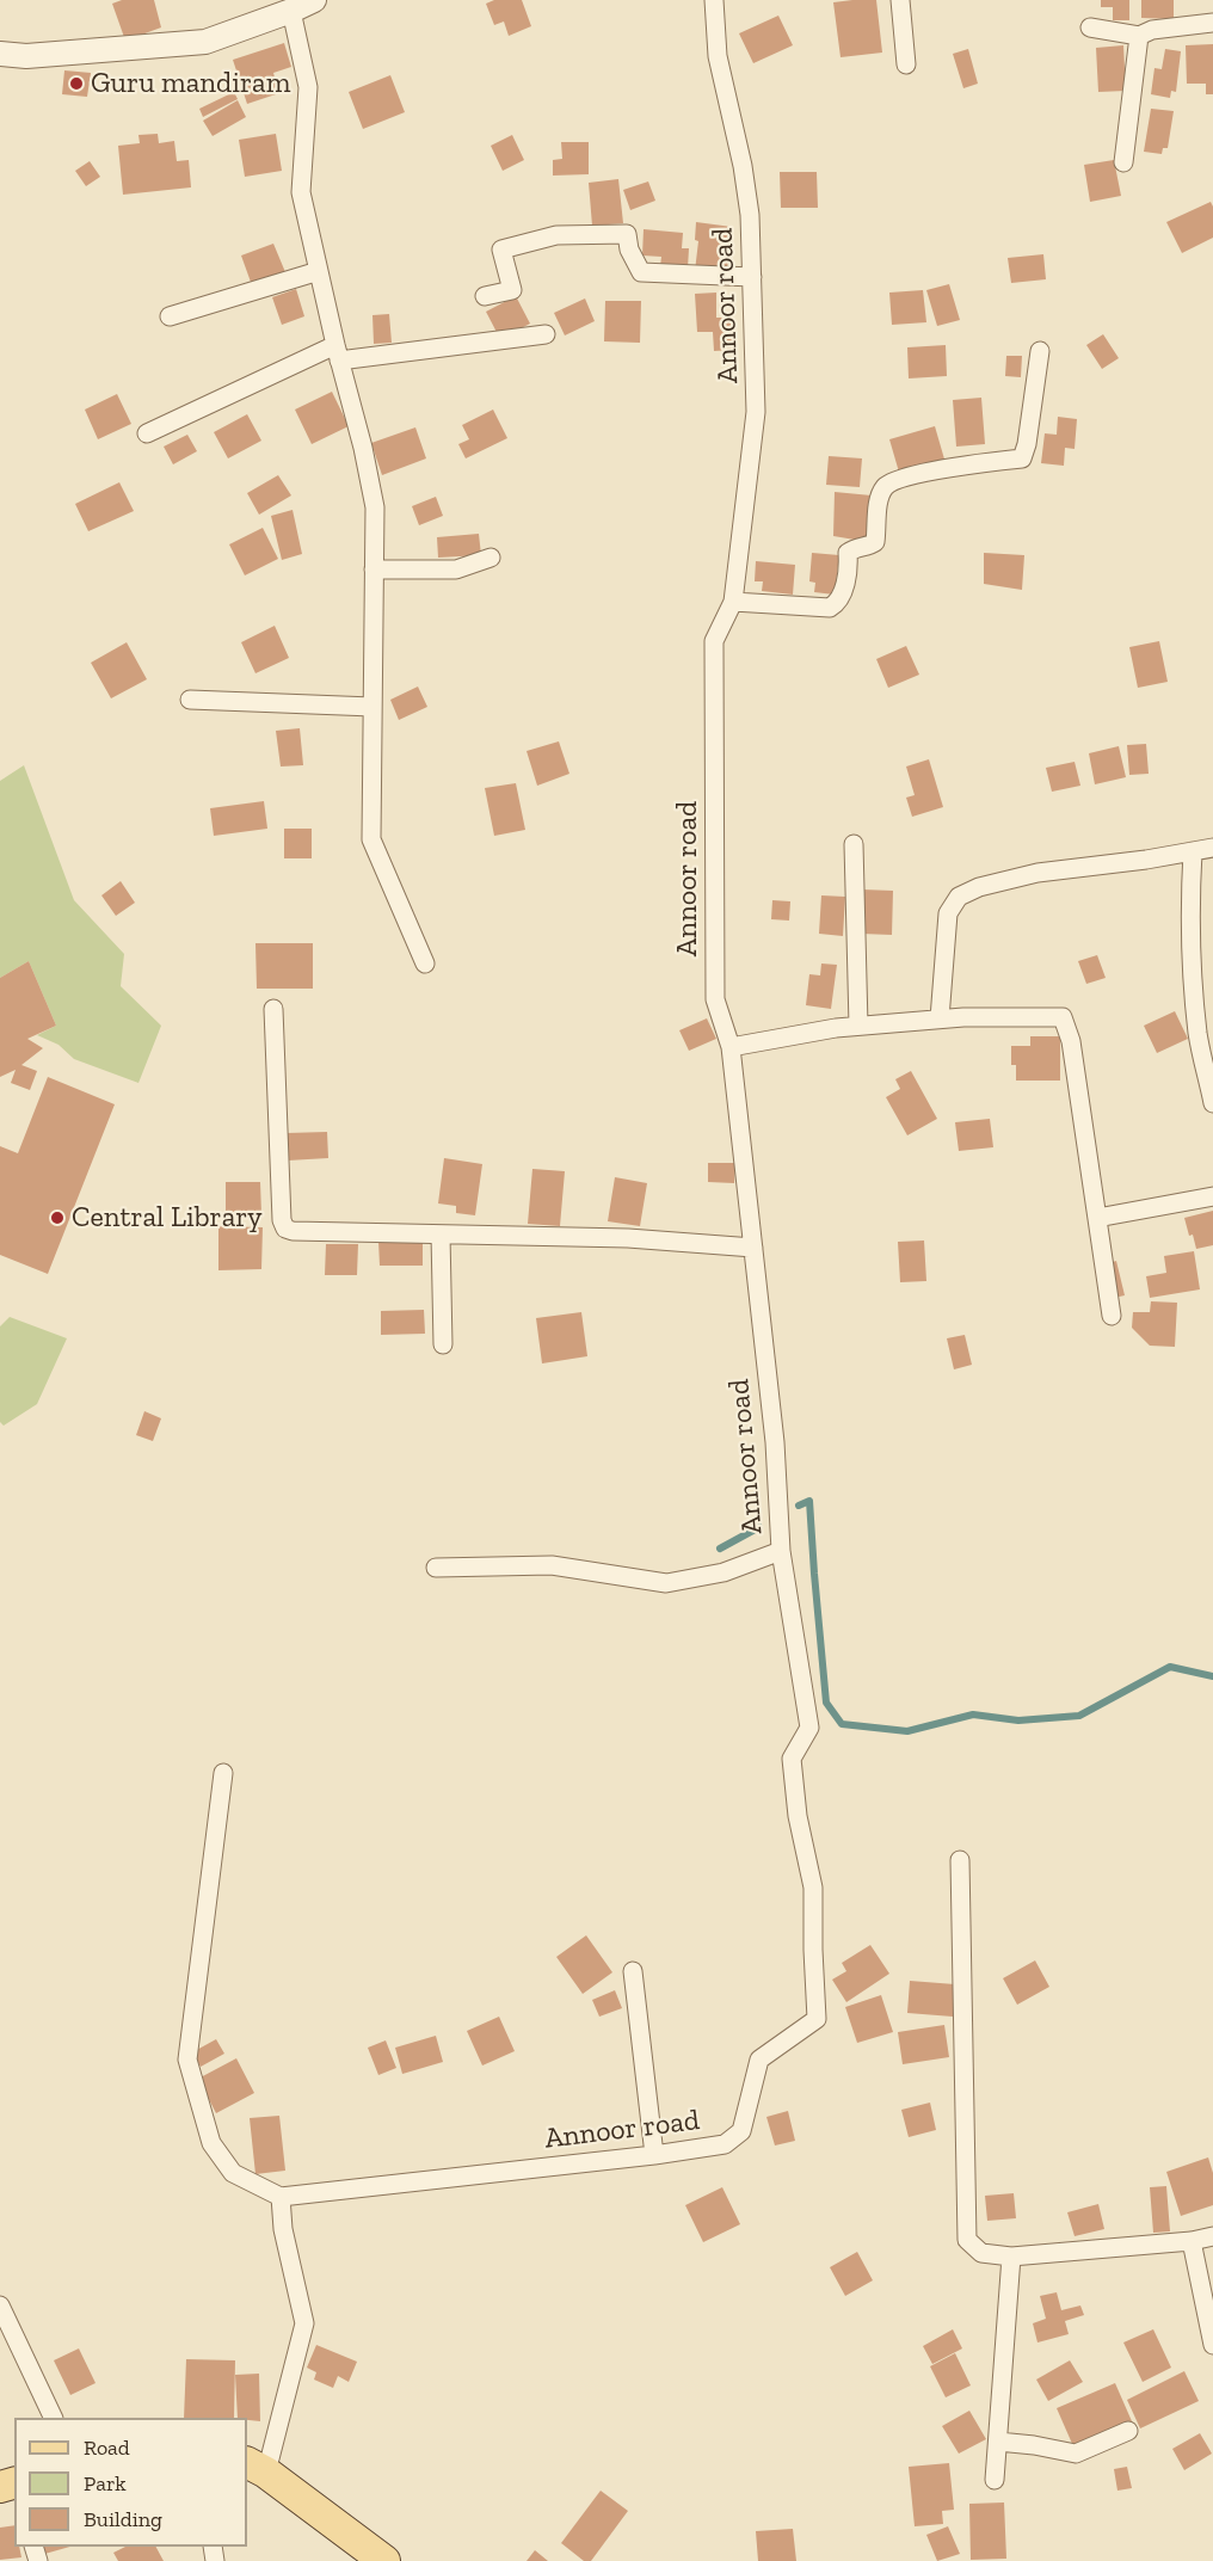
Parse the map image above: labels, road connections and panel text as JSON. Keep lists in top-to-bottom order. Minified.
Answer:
{"streets":{"street":["Annoor road"]},"places":["Guru mandiram","Central Library"],"legend":["Road","Park","Building"]}
